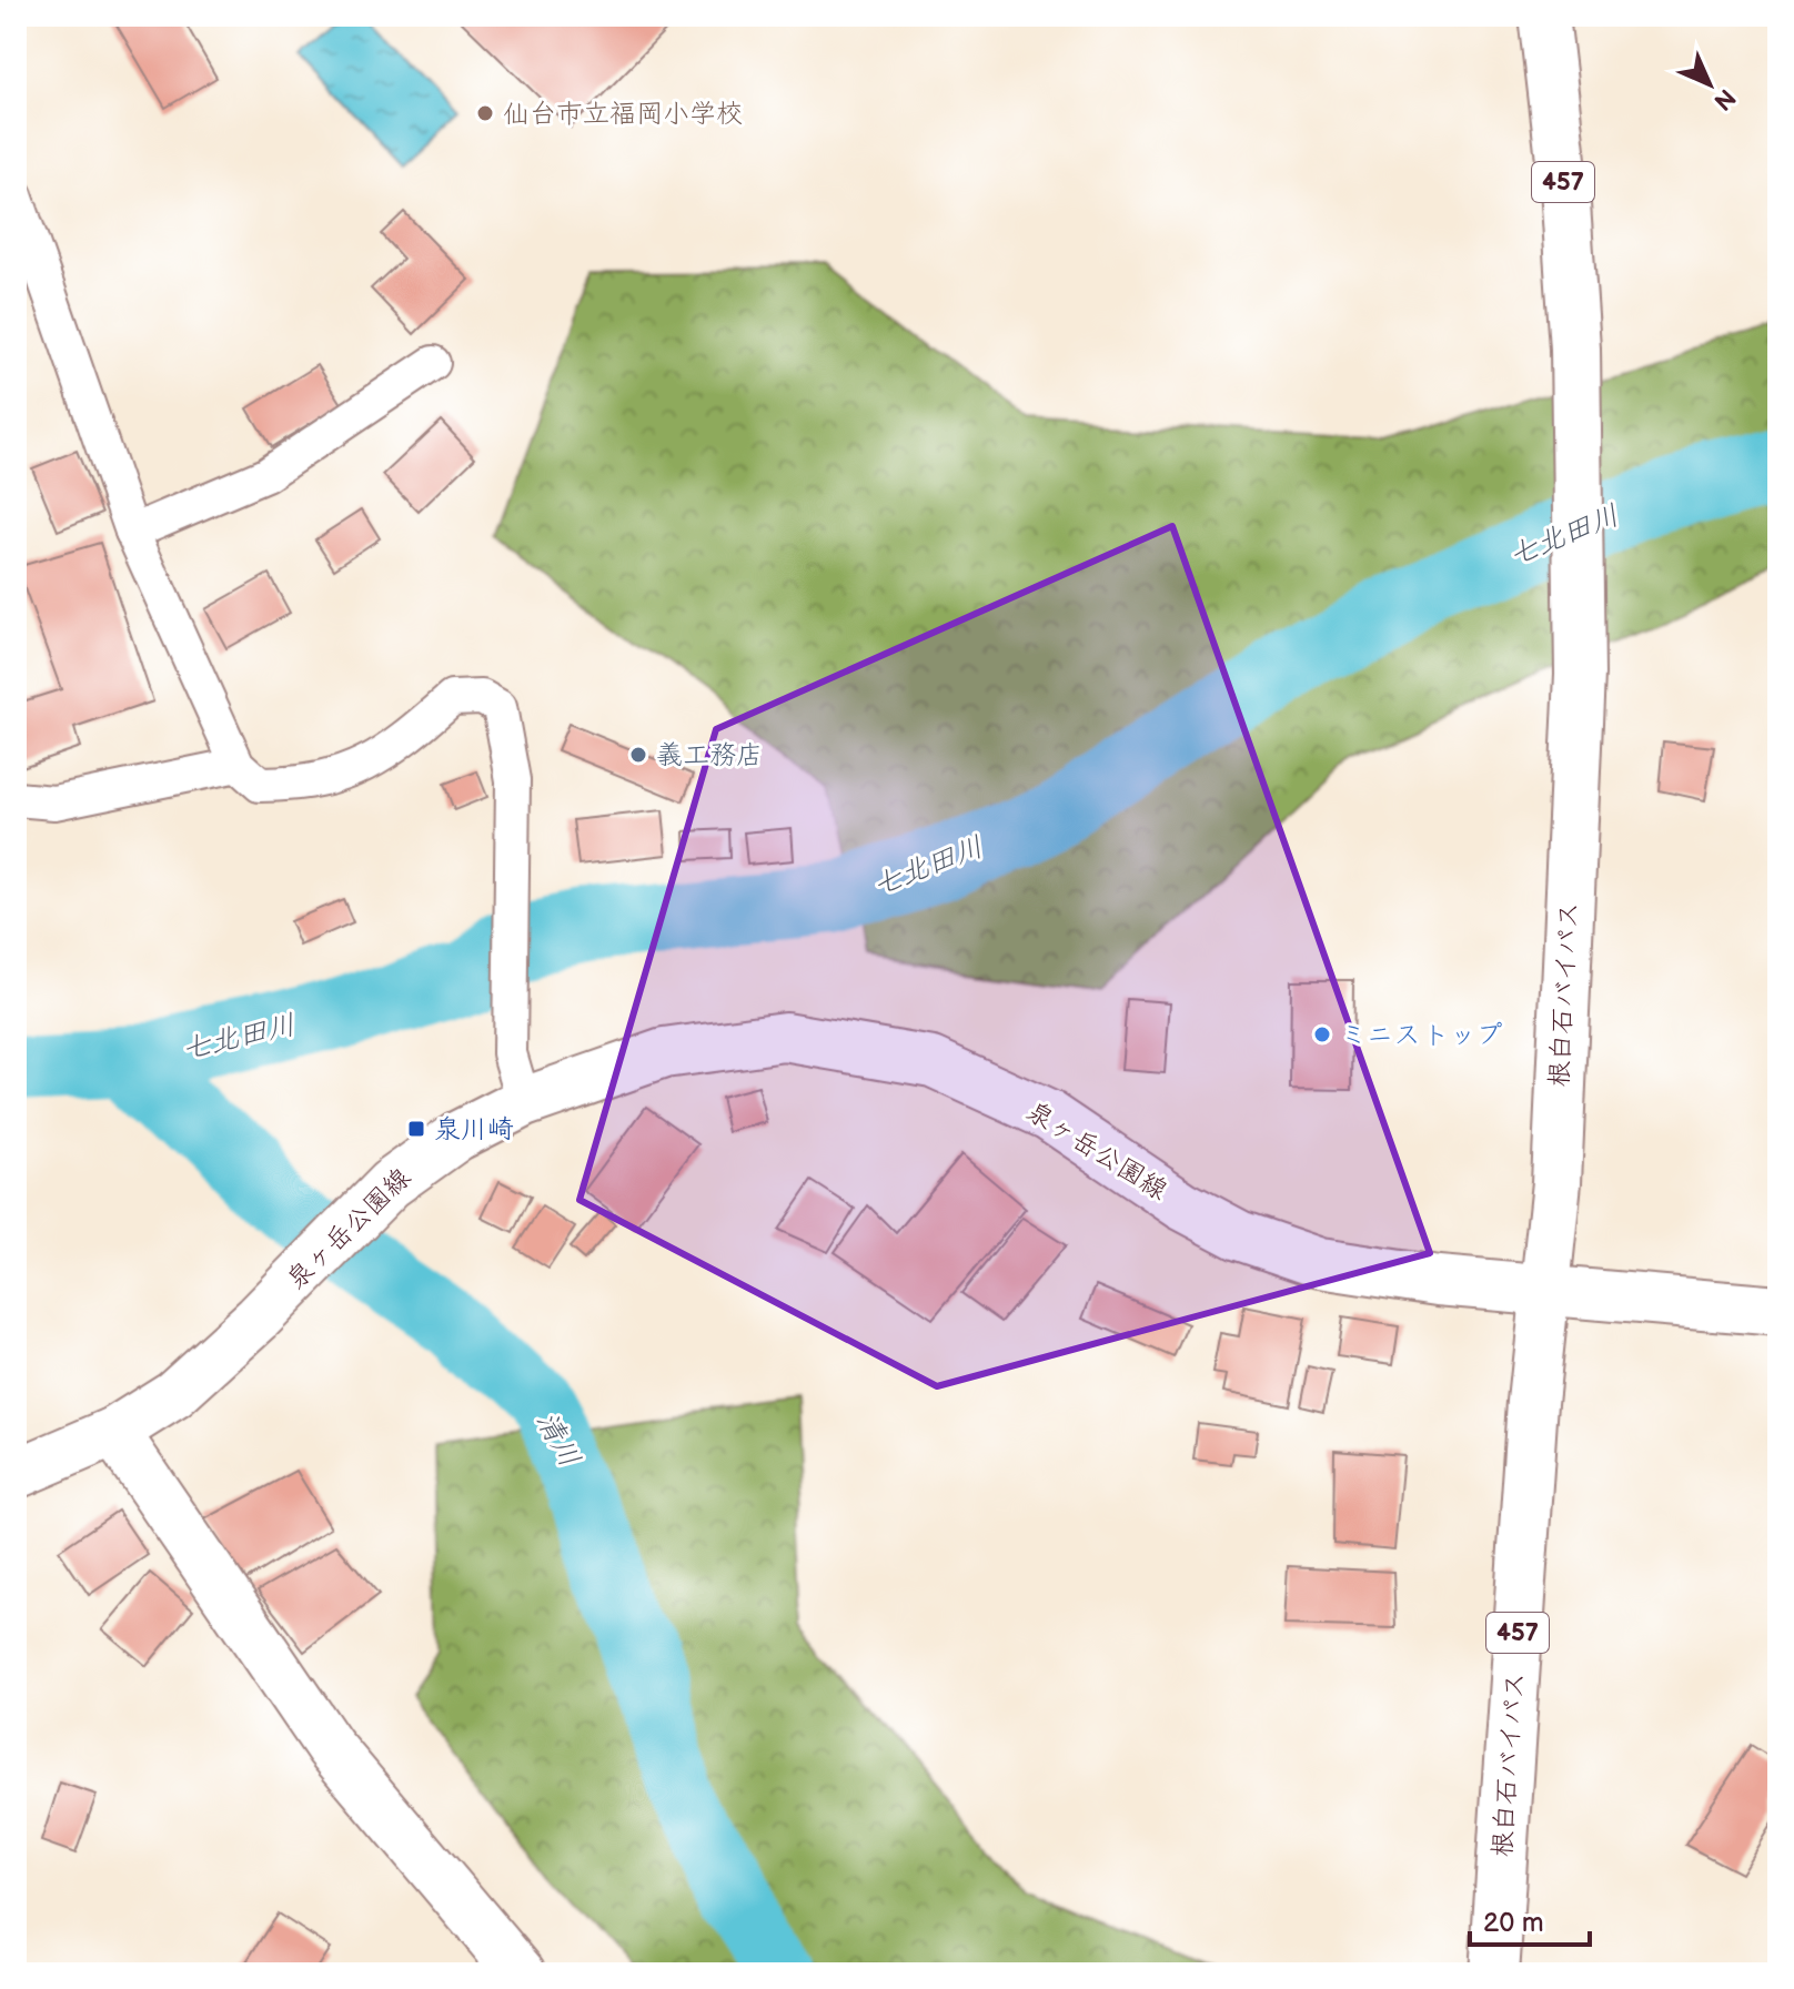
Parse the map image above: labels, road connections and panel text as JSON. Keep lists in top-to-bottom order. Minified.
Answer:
{"streets":{"main road":["457","根白石バイパス","泉ヶ岳公園線"]},"crossings":[["根白石バイパス","泉ヶ岳公園線"]],"water":["七北田川","清川"],"places":{"other":["仙台市立福岡小学校","義工務店","ミニストップ"],"transit":["泉川崎"]},"scale_bar":"20 m","north":"bottom right"}
